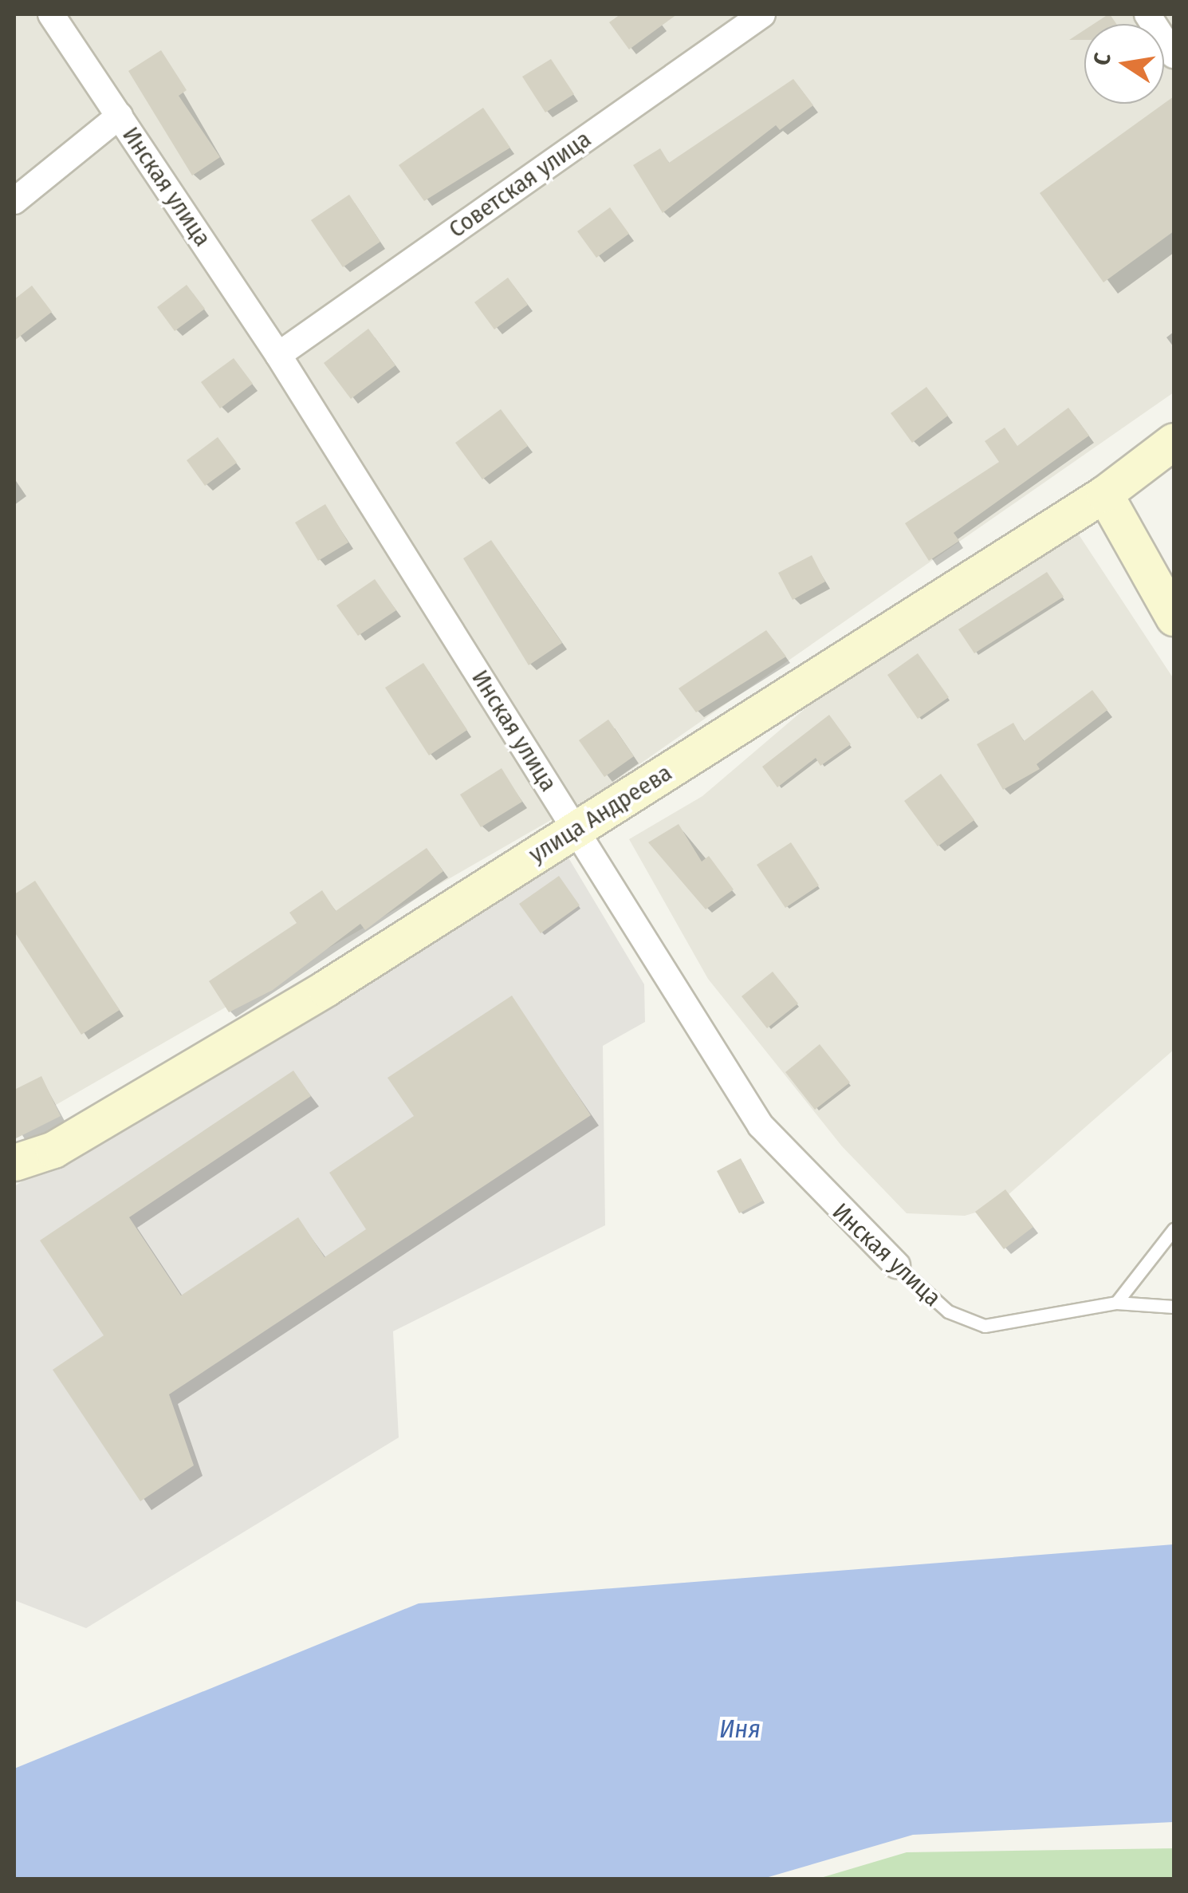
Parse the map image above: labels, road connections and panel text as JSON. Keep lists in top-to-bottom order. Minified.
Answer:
{"streets":{"street":["Советская улица","Инская улица","улица Андреева"]},"crossings":[["Советская улица","Инская улица"],["Инская улица","улица Андреева"]],"water":["Иня"],"north":"left"}
